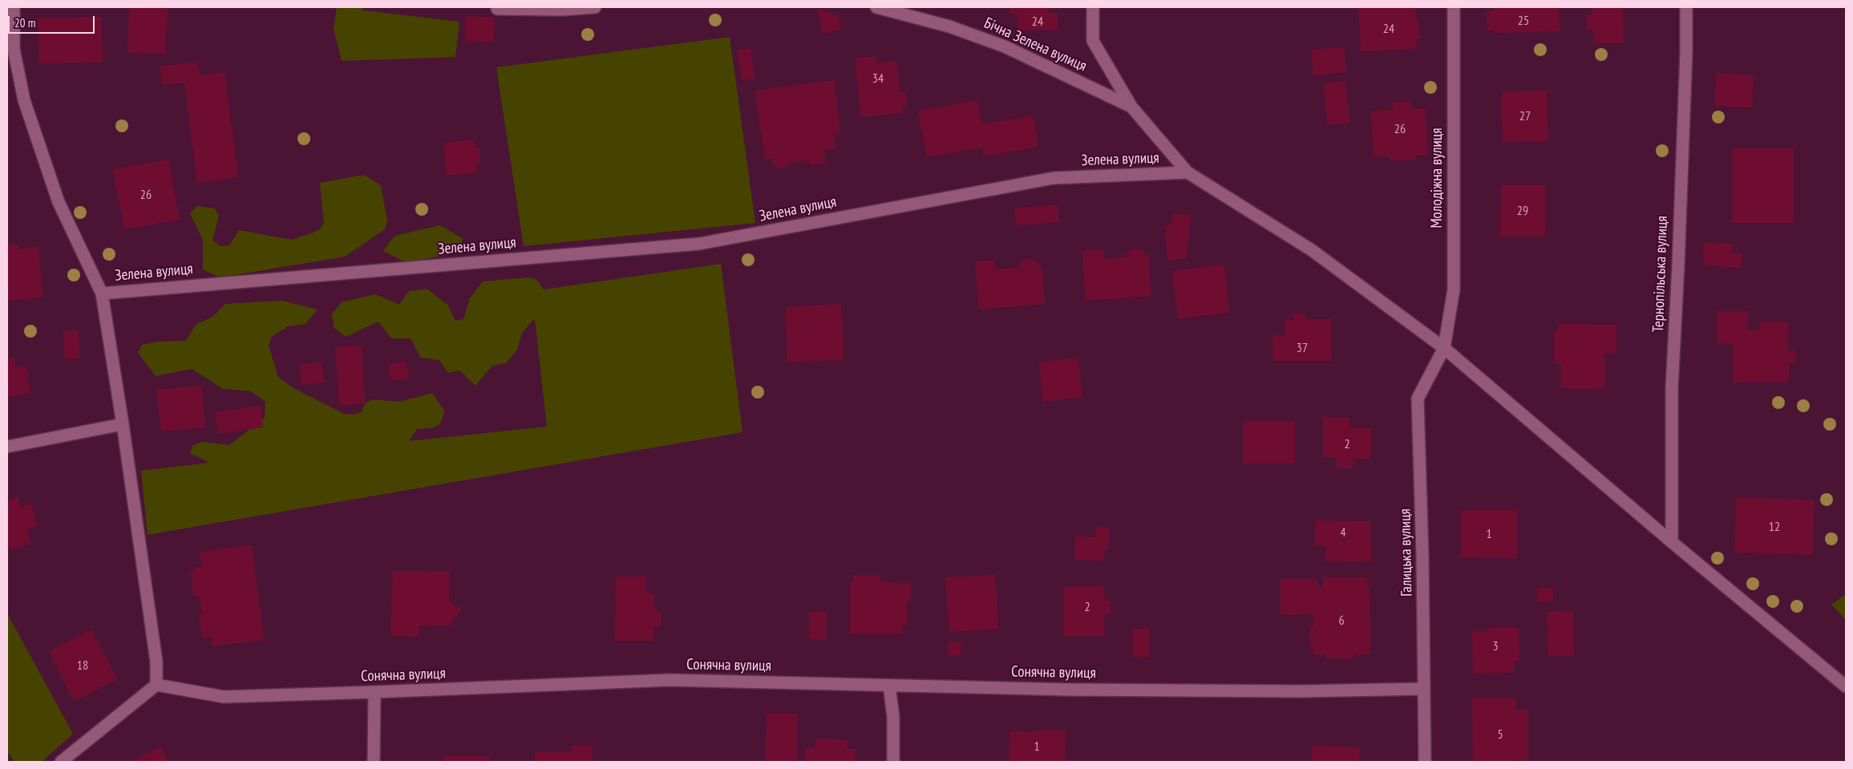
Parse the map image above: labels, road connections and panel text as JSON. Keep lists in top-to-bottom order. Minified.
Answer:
{"streets":{"street":["Бічна Зелена вулиця","Зелена вулиця","Молодіжна вулиця","Тернопільська вулиця","Галицька вулиця","Сонячна вулиця"]},"crossings":[["Зелена вулиця","Сонячна вулиця"],["Молодіжна вулиця","Галицька вулиця"],["Галицька вулиця","Сонячна вулиця"]],"house_numbers":["25","24","24","34","27","26","26","29","37","2","12","4","1","2","6","3","18","5","1"],"scale_bar":"20 m"}
